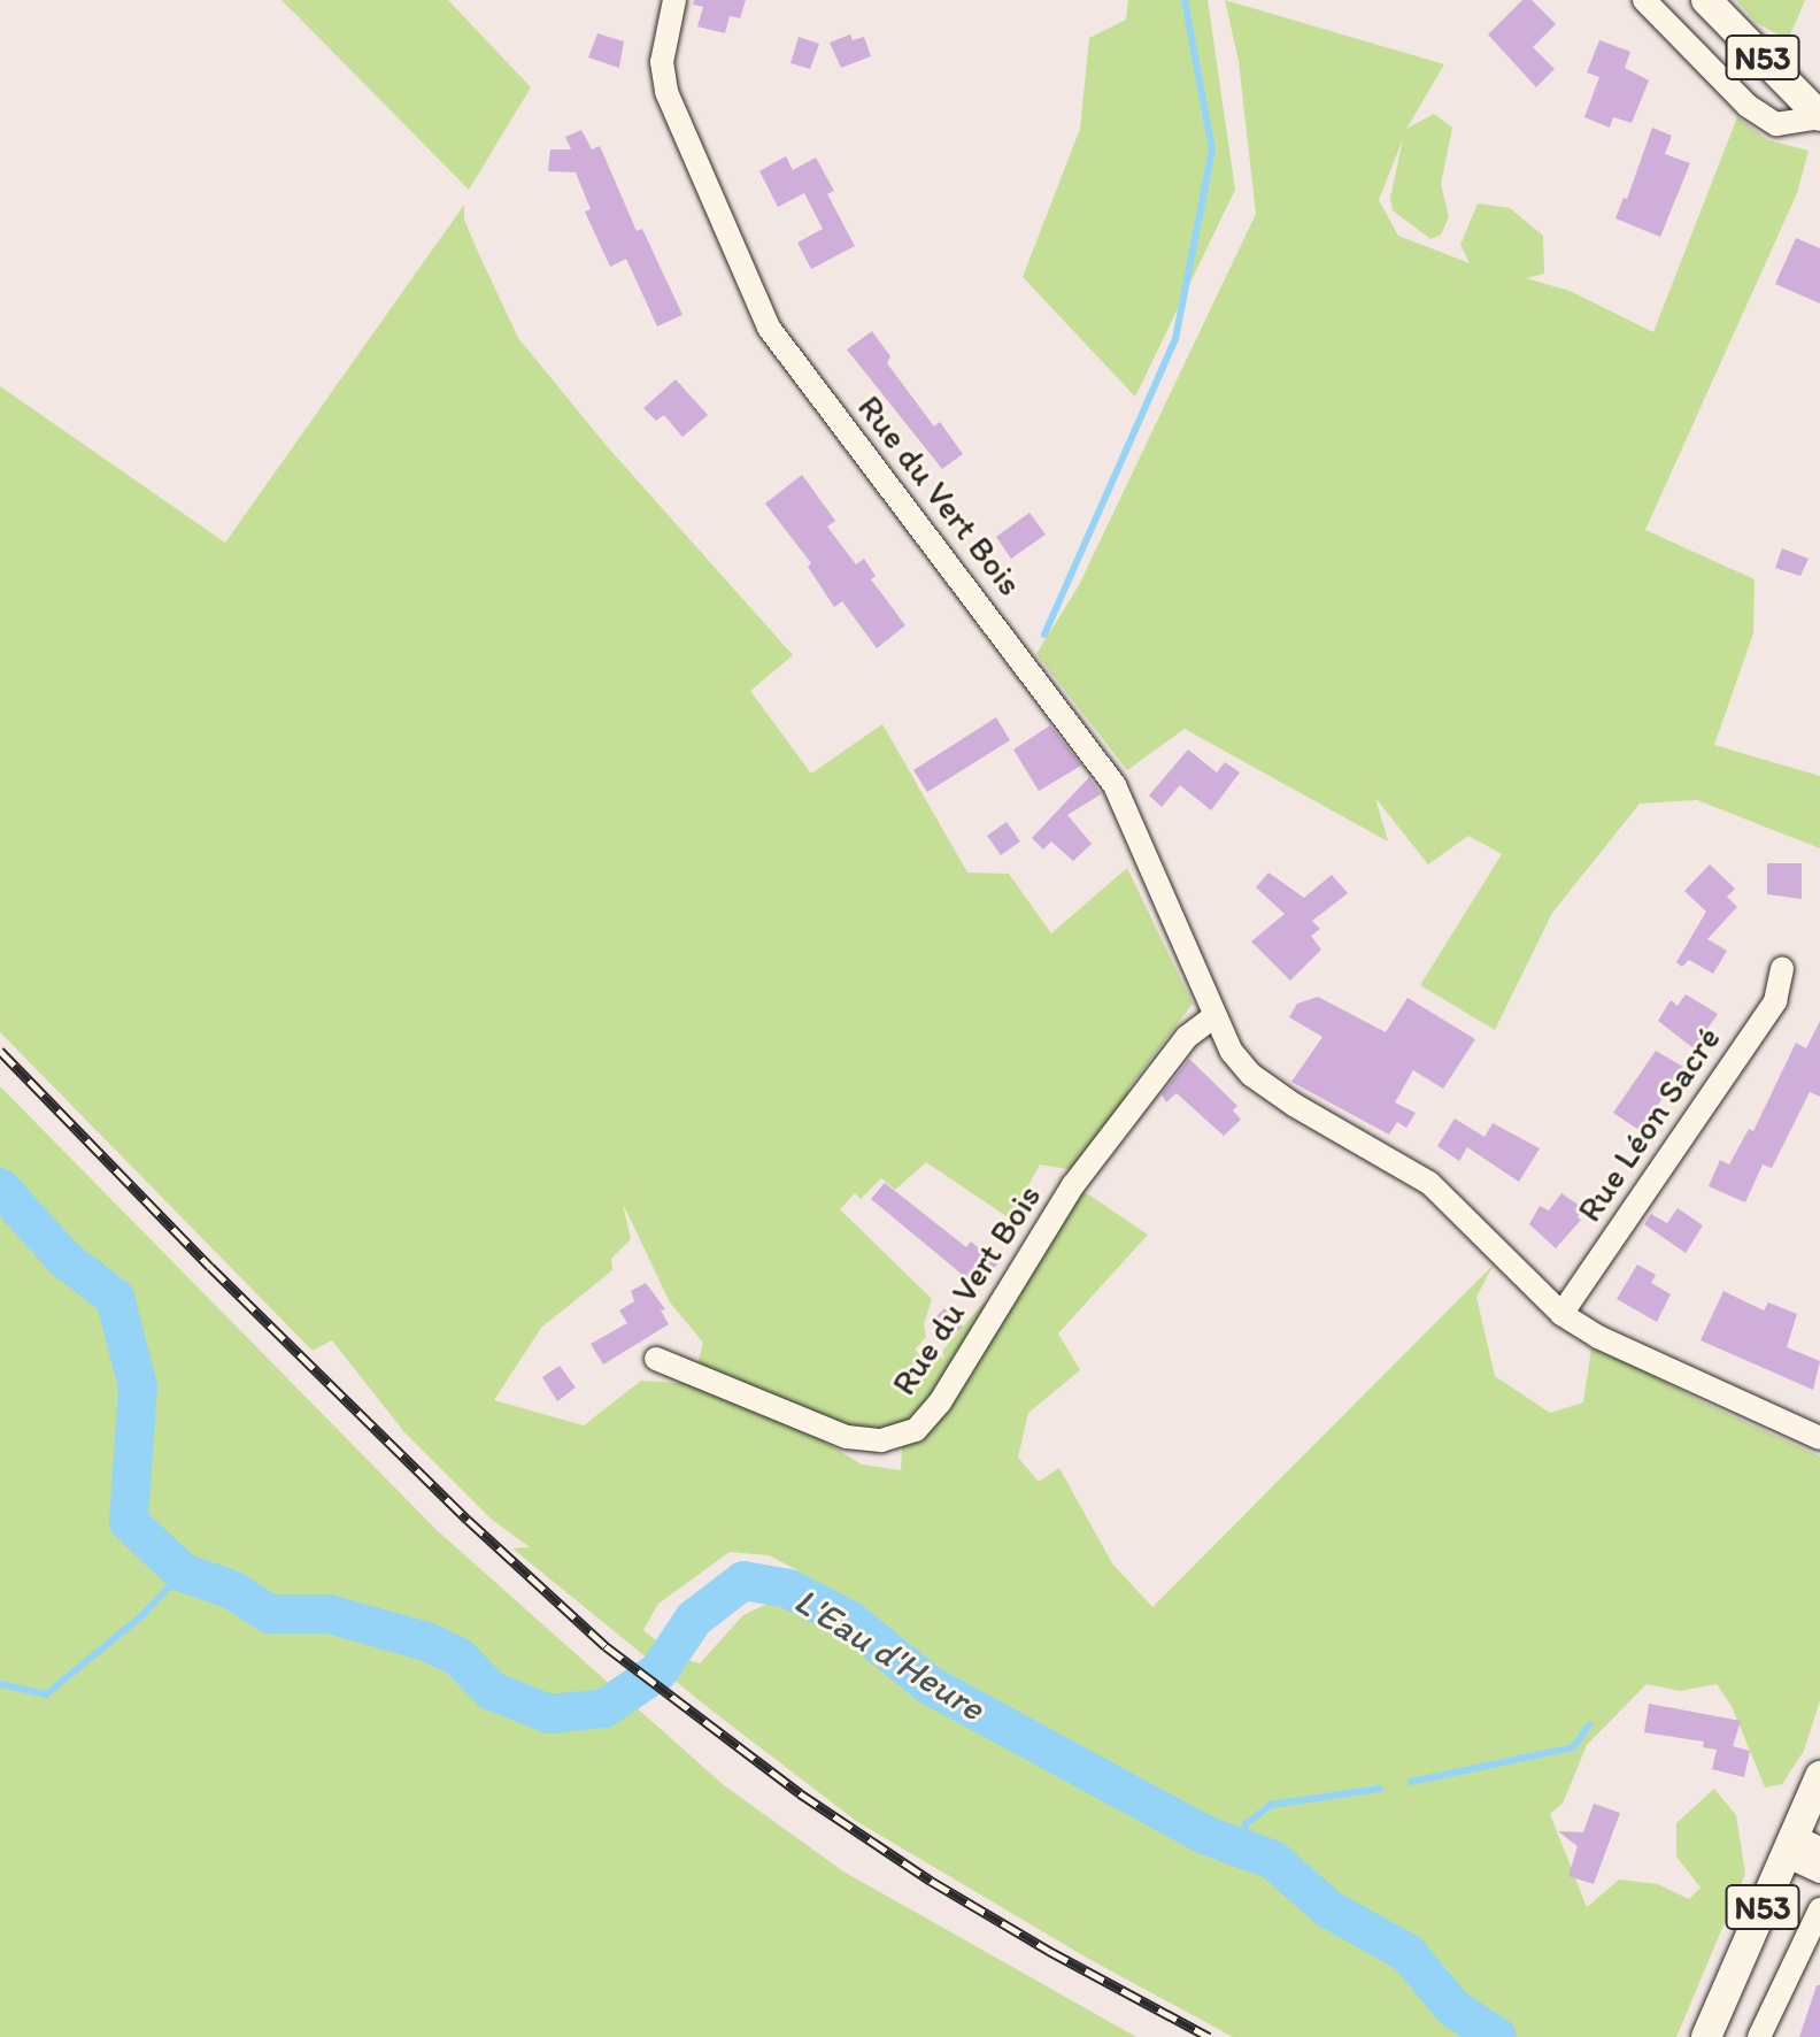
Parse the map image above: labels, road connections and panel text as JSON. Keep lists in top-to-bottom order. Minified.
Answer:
{"streets":{"main road":["N53"],"street":["Rue du Vert Bois","Rue Léon Sacré"]},"crossings":[["Rue du Vert Bois","Rue Léon Sacré"]],"water":["L'Eau d'Heure"]}
